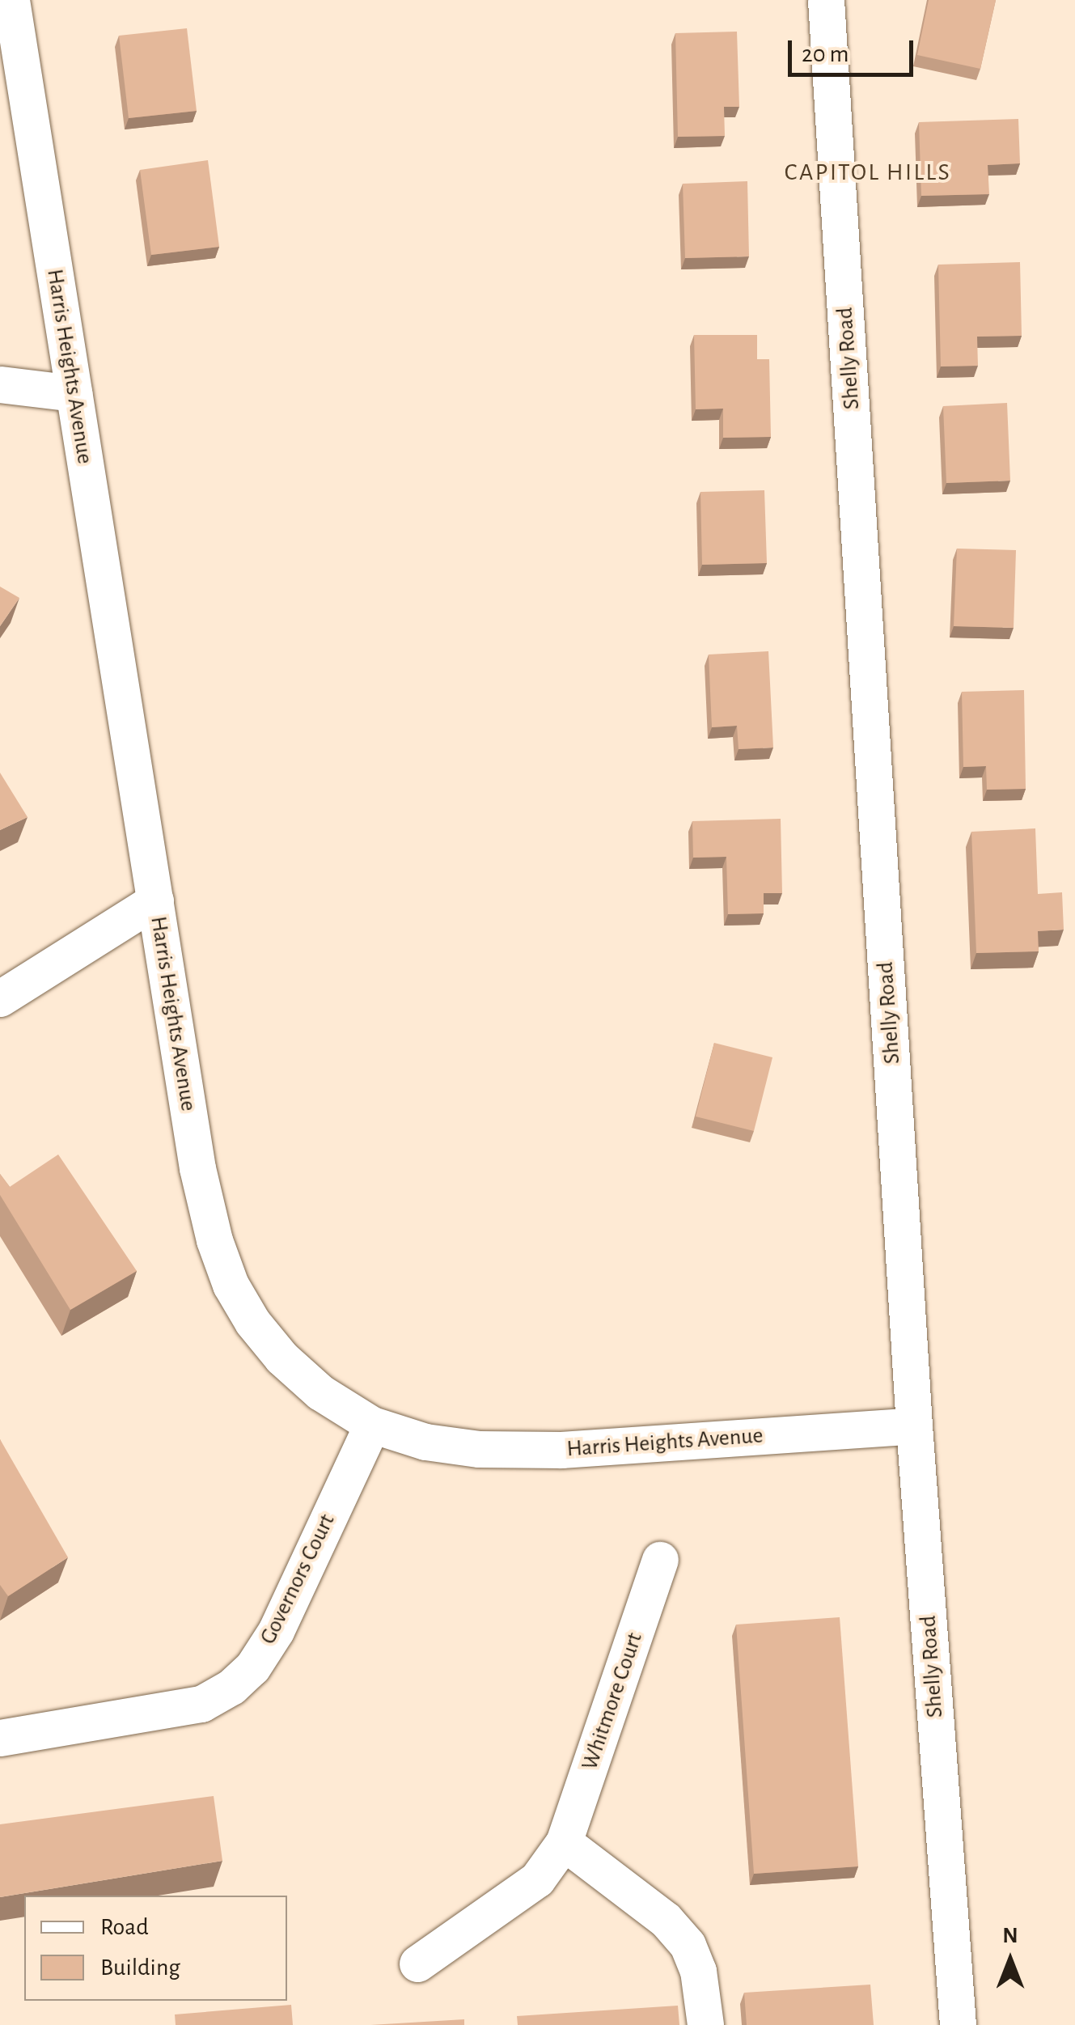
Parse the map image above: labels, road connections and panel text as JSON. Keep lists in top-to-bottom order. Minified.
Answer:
{"streets":{"street":["Shelly Road","Harris Heights Avenue","Governors Court","Whitmore Court"]},"crossings":[["Shelly Road","Harris Heights Avenue"],["Harris Heights Avenue","Governors Court"]],"districts":["CAPITOL HILLS"],"legend":["Road","Building"],"scale_bar":"20 m","north":"top"}
